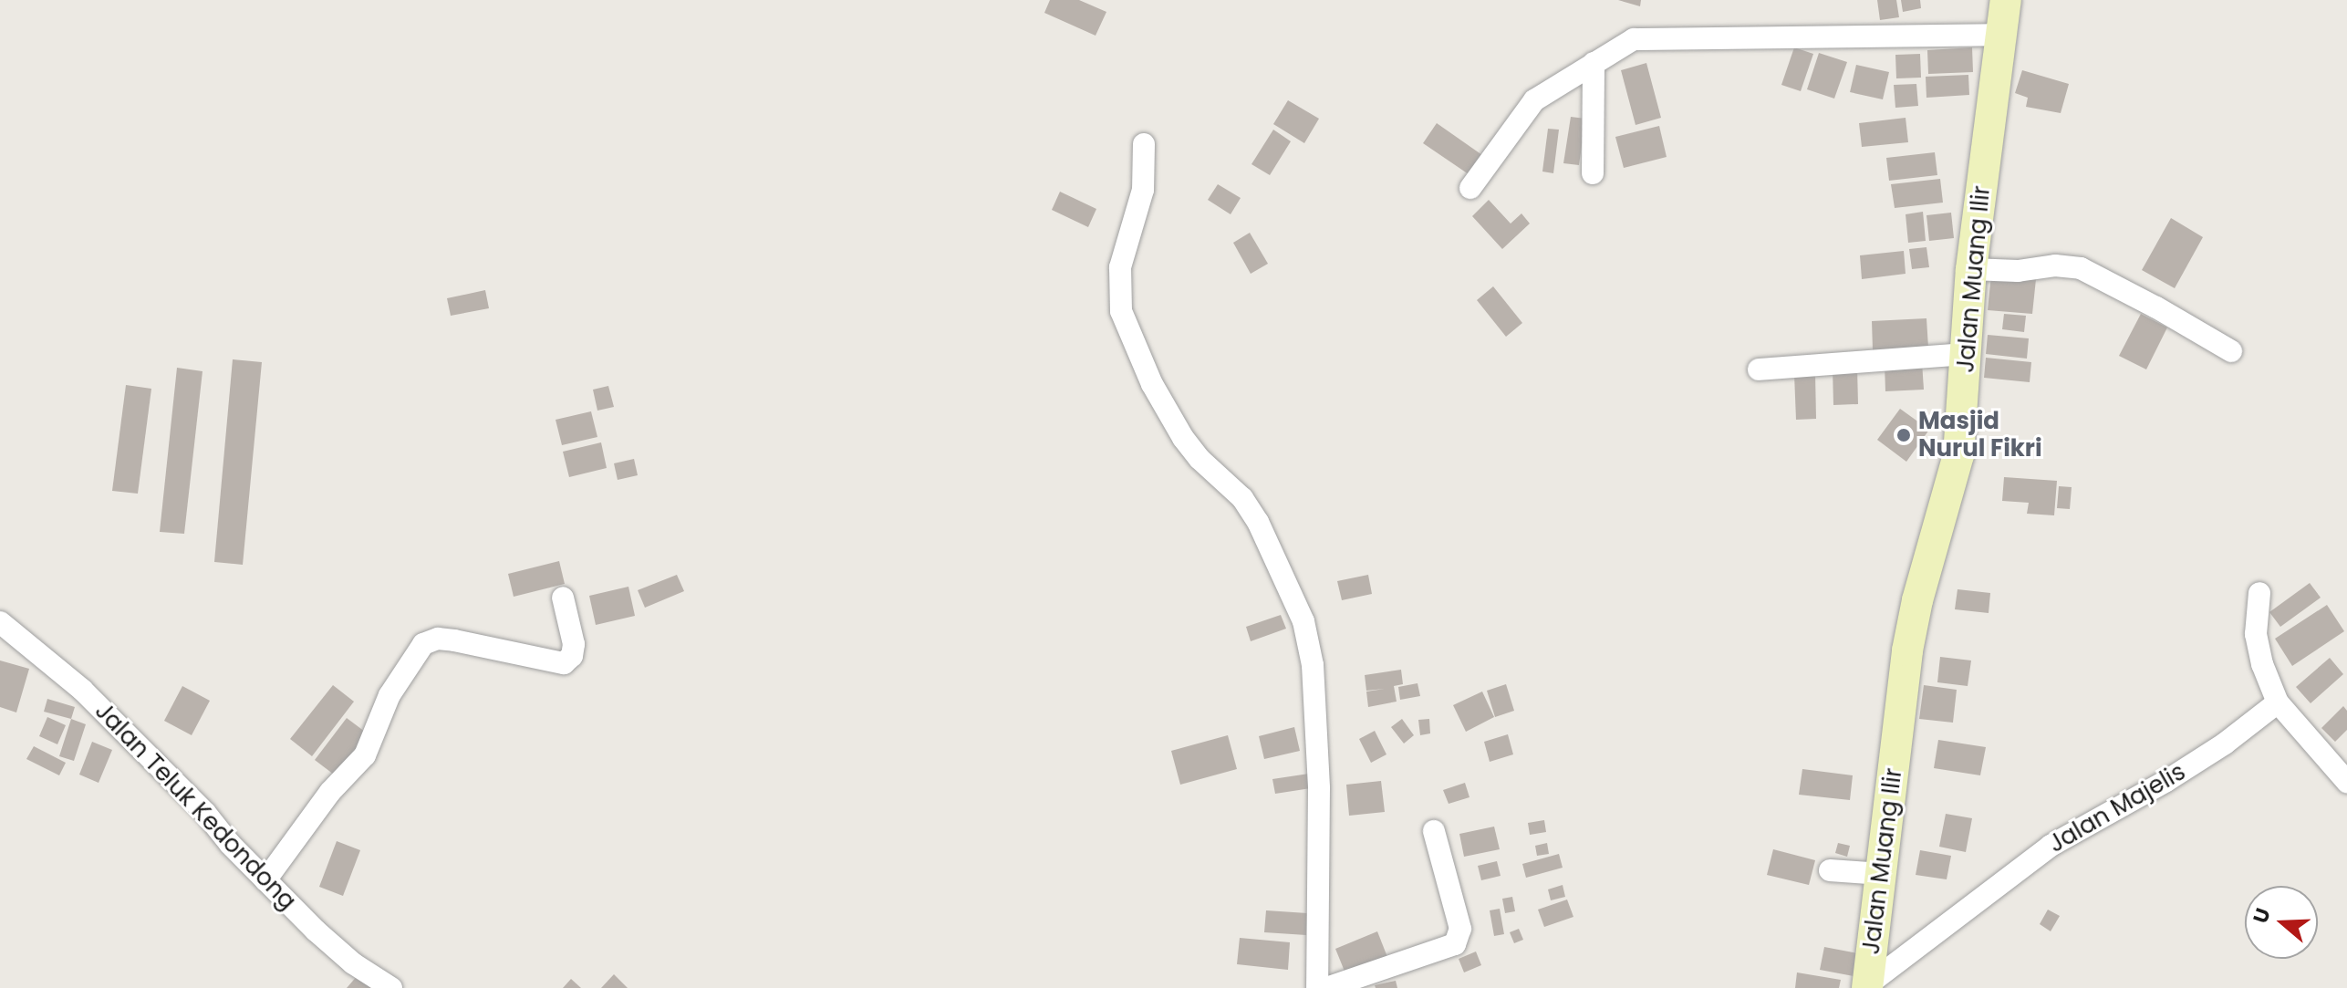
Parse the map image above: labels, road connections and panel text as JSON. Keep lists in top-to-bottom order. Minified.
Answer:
{"streets":{"main road":["Jalan Muang Ilir"],"street":["Jalan Teluk Kedondong","Jalan Majelis"]},"crossings":[["Jalan Muang Ilir","Jalan Majelis"]],"places":["Masjid Nurul Fikri"],"north":"left"}
